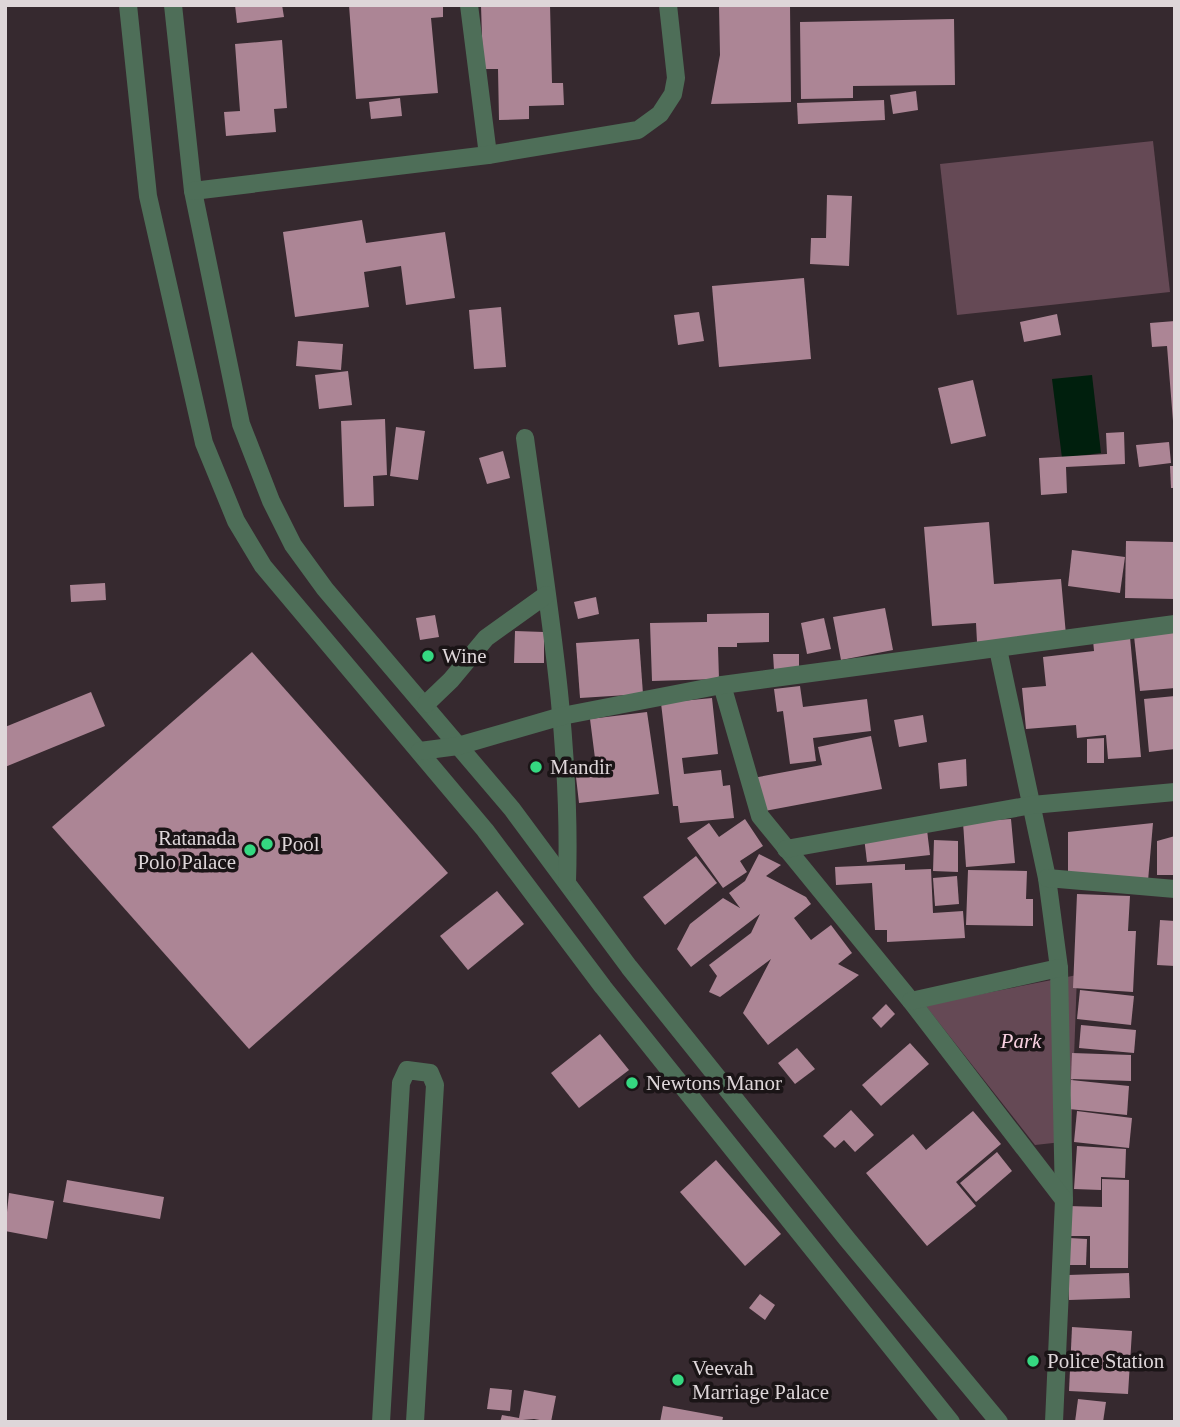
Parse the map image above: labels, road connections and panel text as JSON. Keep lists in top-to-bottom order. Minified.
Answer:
{"parks":["Park"],"places":["Wine","Mandir","Pool","Ratanada Polo Palace","Newtons Manor","Police Station","Veevah Marriage Palace"]}
